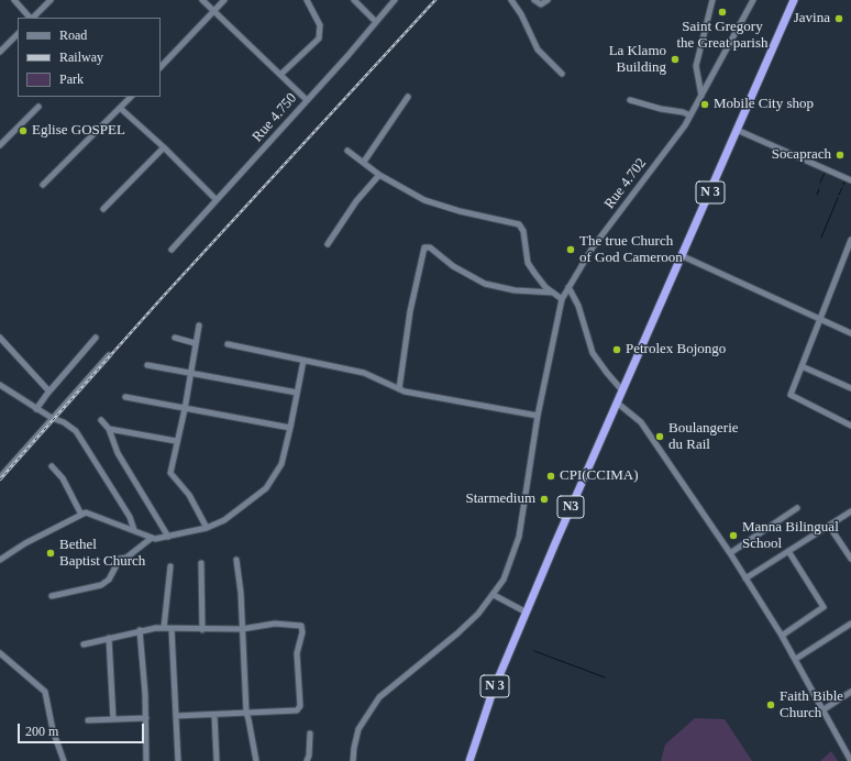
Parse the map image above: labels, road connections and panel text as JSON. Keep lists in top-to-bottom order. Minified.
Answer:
{"streets":{"highway":["N 3","N3"],"street":["Rue 4.750","Rue 4.702"]},"crossings":[["N 3","N3"]],"places":["Saint Gregory the Great parish","Javina","La Klamo Building","Mobile City shop","Eglise GOSPEL","Socaprach","The true Church of God Cameroon","Petrolex Bojongo","Boulangerie du Rail","CPI(CCIMA)","Starmedium","Manna Bilingual School","Bethel Baptist Church","Faith Bible Church"],"legend":["Road","Railway","Park"],"scale_bar":"200 m"}
